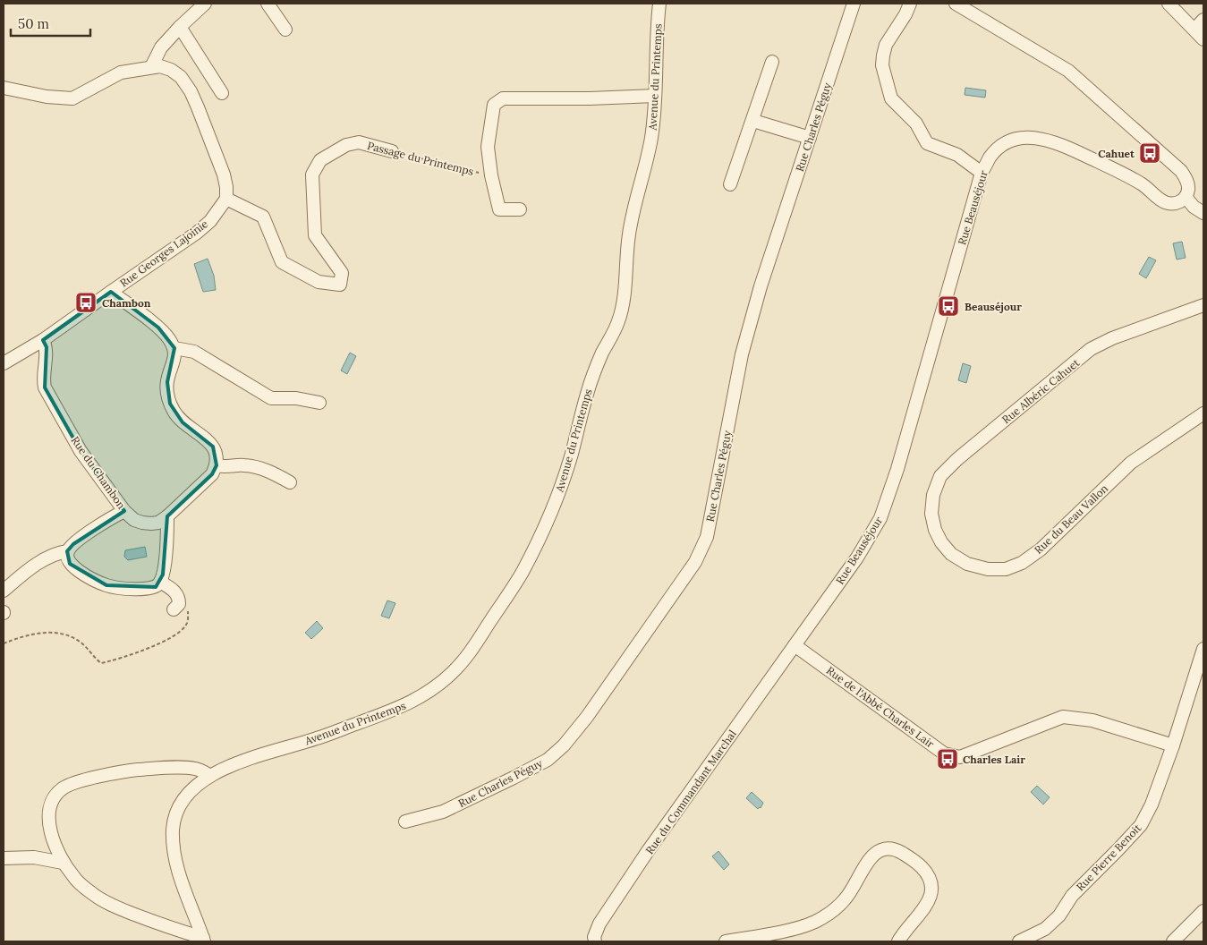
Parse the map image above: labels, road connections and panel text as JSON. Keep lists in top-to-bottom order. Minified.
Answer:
{"streets":{"street":["Avenue du Printemps","Rue Charles Péguy","Passage du Printemps","Rue Beauséjour","Rue Georges Lajoinie","Rue Albéric Cahuet","Rue du Chambon","Rue du Beau Vallon","Rue de l'Abbé Charles Lair","Rue du Commandant Marchal","Rue Pierre Benoit"]},"crossings":[["Avenue du Printemps","Passage du Printemps"],["Passage du Printemps","Rue Georges Lajoinie"],["Rue Beauséjour","Rue de l'Abbé Charles Lair"],["Rue Beauséjour","Rue du Commandant Marchal"],["Rue Georges Lajoinie","Rue du Chambon"],["Rue Albéric Cahuet","Rue du Beau Vallon"],["Rue de l'Abbé Charles Lair","Rue du Commandant Marchal"],["Rue de l'Abbé Charles Lair","Rue Pierre Benoit"]],"places":{"bus stop":["Cahuet","Chambon","Beauséjour","Charles Lair"]},"scale_bar":"50 m"}
